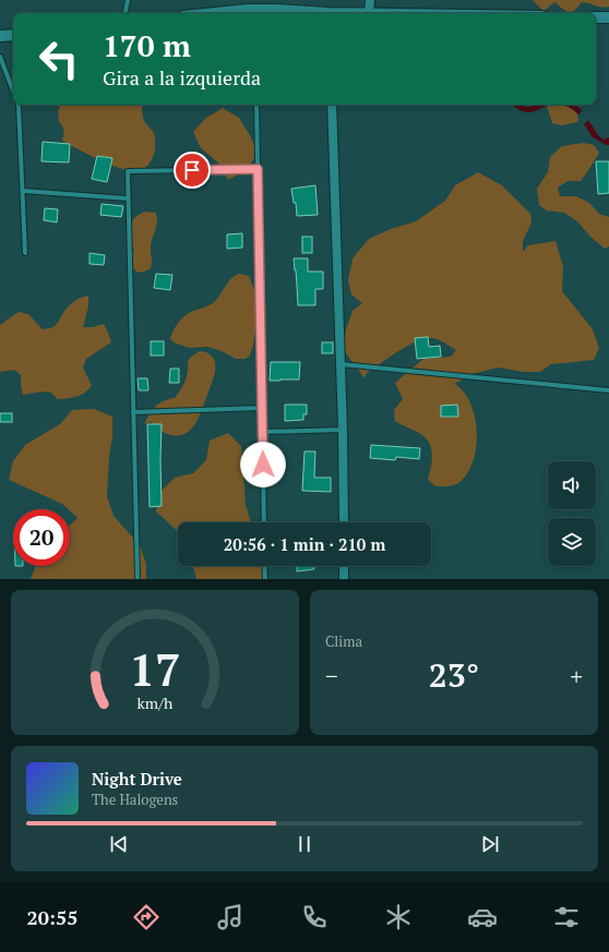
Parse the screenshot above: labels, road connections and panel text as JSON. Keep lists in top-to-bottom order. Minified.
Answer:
{"page":{"turn":["170 m","Gira a la izquierda"],"limit":"20","trip":"20:56 · 1 min · 210 m","tile":"Clima","heat":["−","23°","+"],"song":["Night Drive","The Halogens"],"tabs":"20:55","gauge":["17","km/h"]}}
